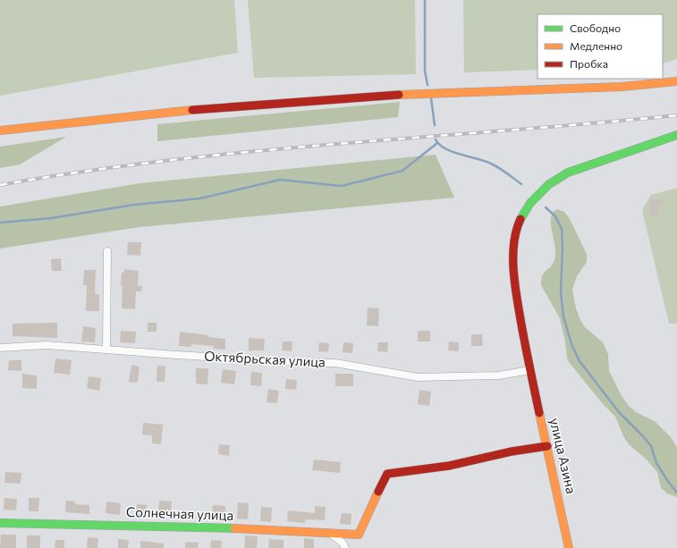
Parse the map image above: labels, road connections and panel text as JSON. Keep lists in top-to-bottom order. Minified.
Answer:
{"streets":{"street":["Октябрьская улица","улица Азина","Солнечная улица"]},"crossings":[["Октябрьская улица","улица Азина"],["улица Азина","Солнечная улица"]],"legend":["Свободно","Медленно","Пробка"]}
